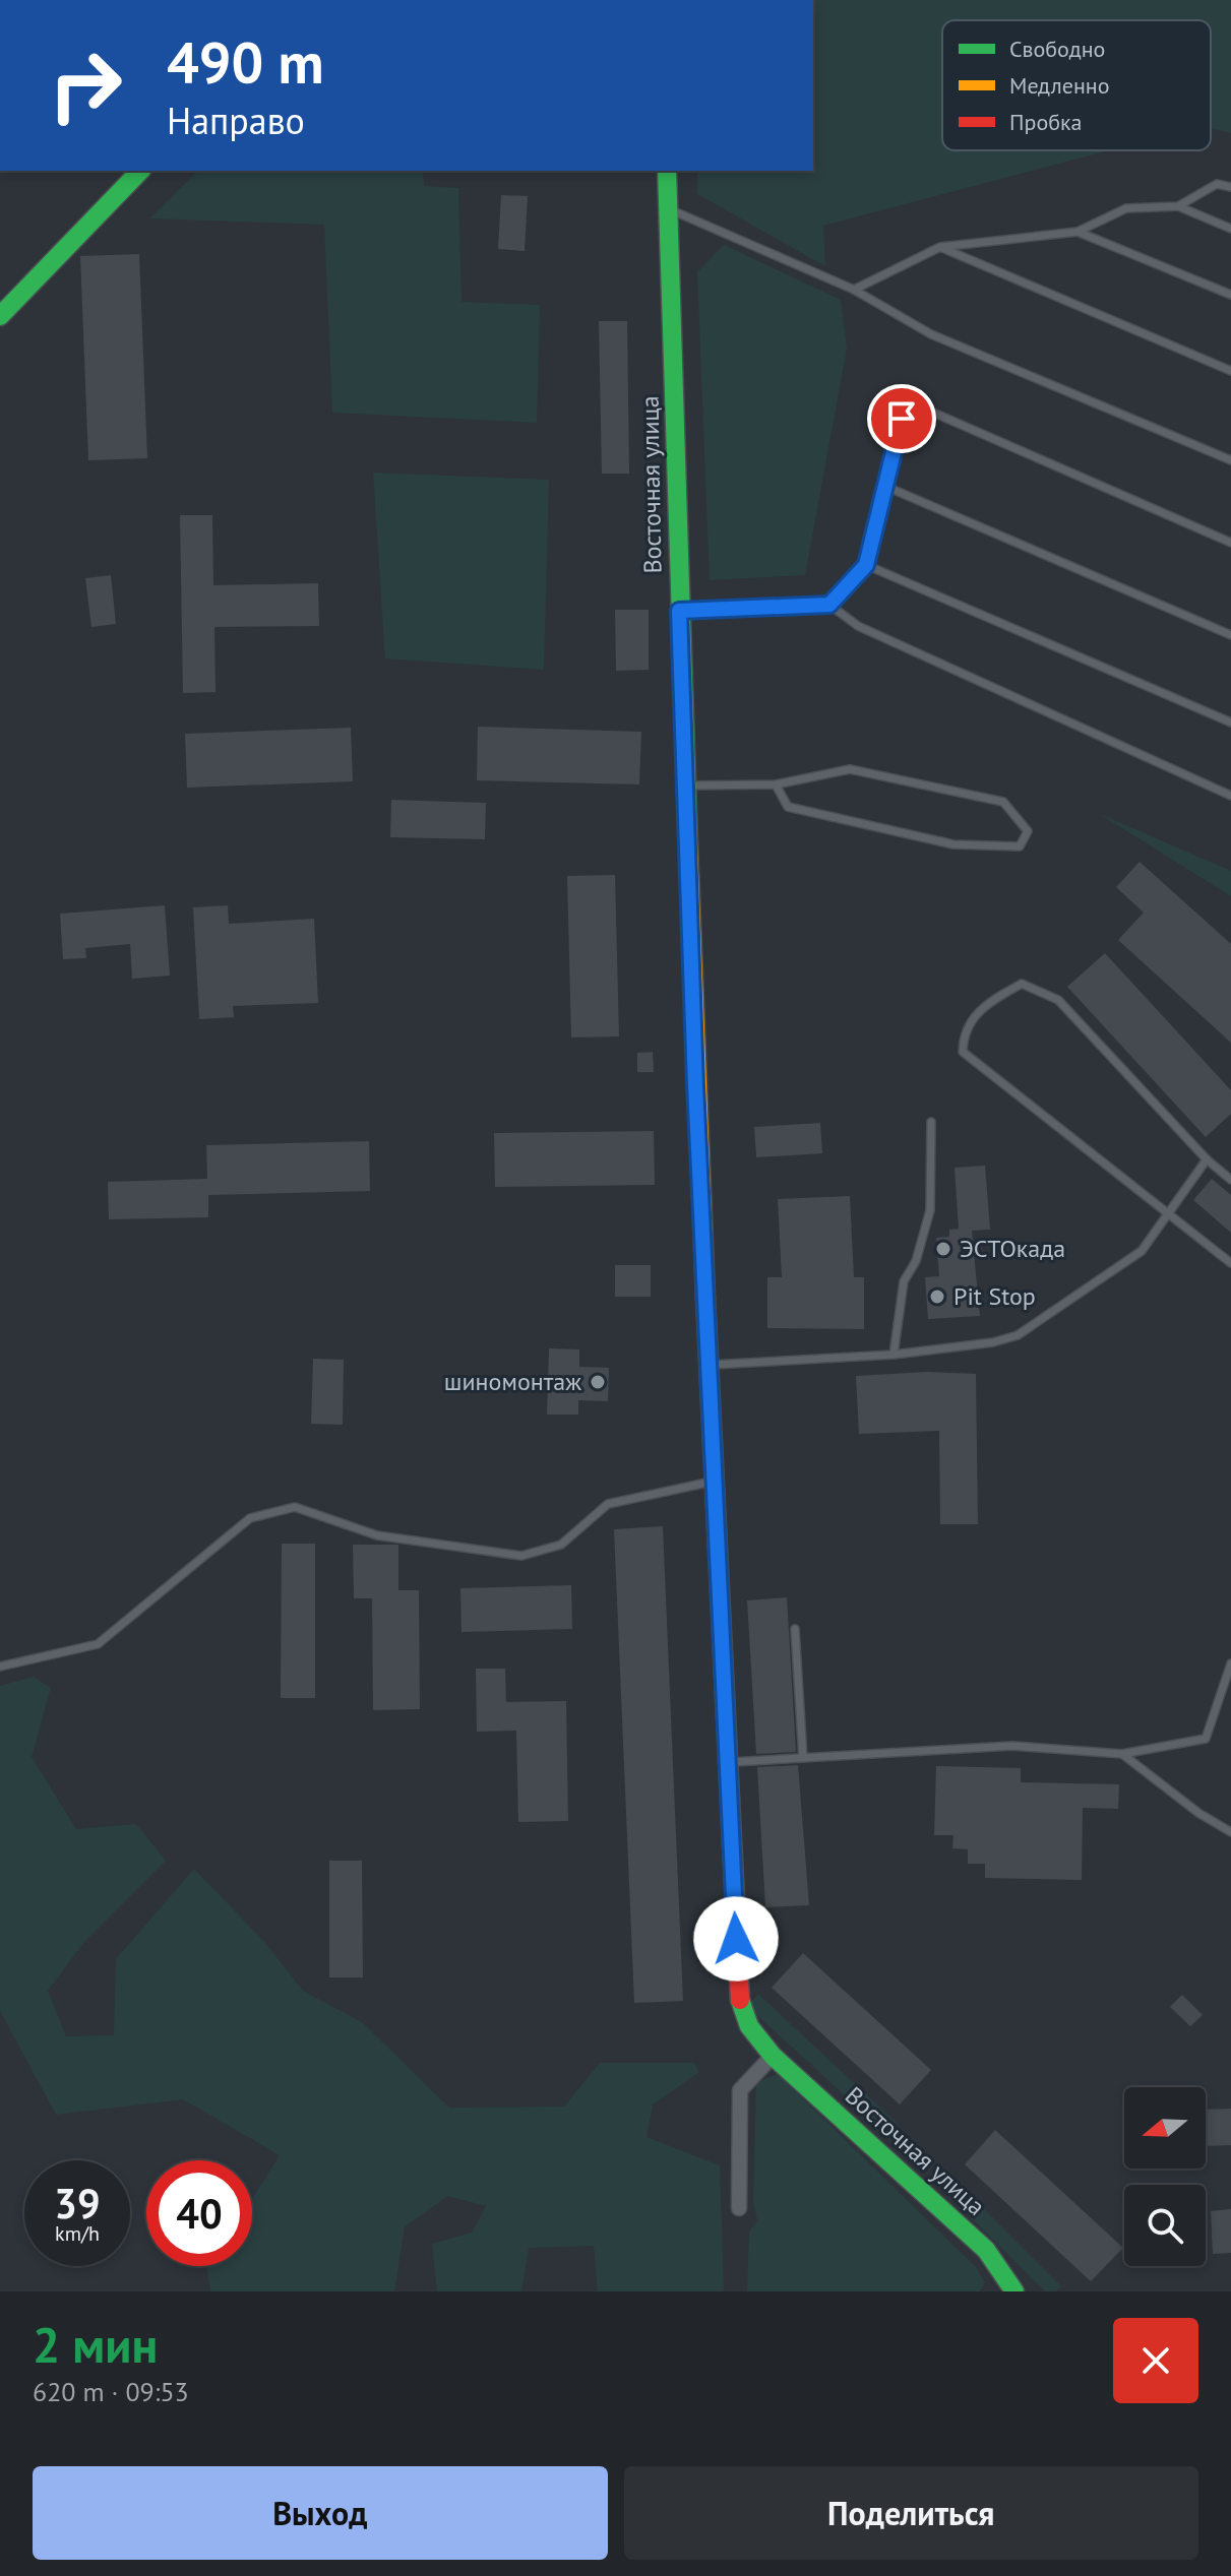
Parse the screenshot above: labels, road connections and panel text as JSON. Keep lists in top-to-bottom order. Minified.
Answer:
{"streets":{"street":["Восточная улица"]},"places":["ЭСТОкада","Pit Stop","шиномонтаж"],"legend":["Свободно","Медленно","Пробка"],"north":"left","page":{"turn":["490 m","Направо"],"speed":"39 km/h","limit":"40","heading":["2 мин","620 m · 09:53"],"buttons":["Выход","Поделиться"]}}
